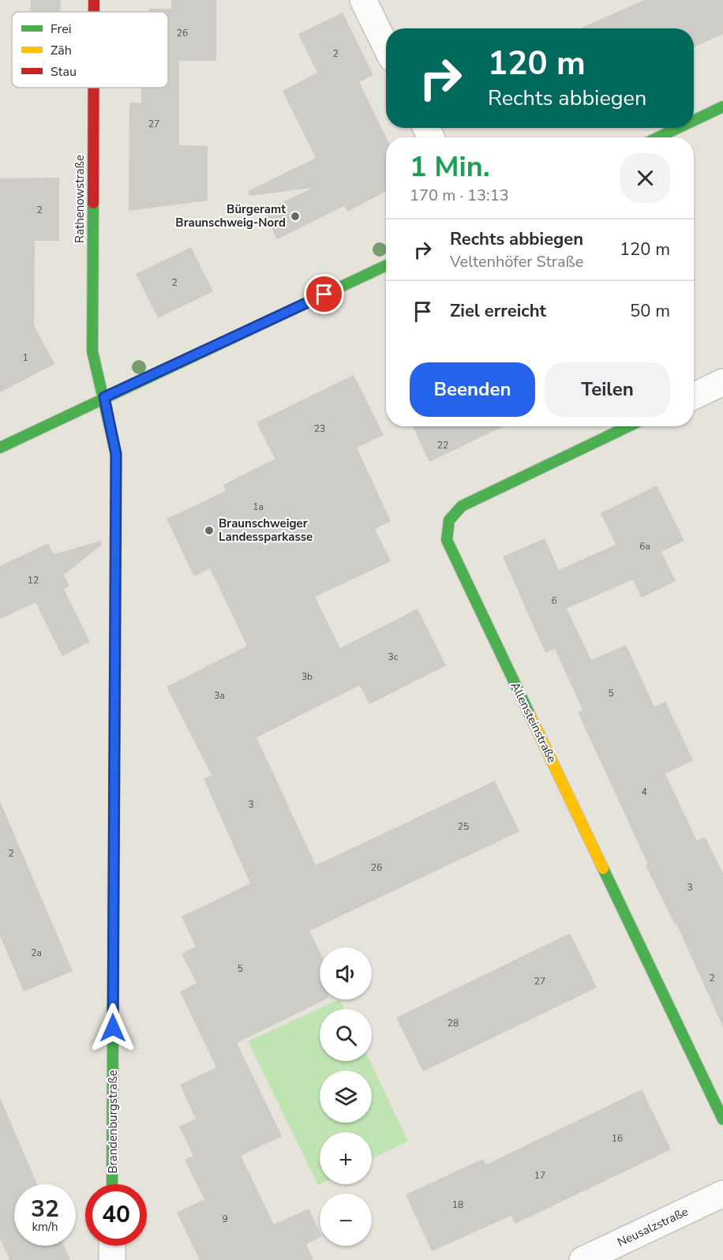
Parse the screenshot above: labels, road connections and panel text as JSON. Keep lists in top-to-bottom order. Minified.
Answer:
{"streets":{"street":["Rathenowstraße","Allensteinstraße","Brandenburgstraße","Neusalzstraße"]},"crossings":[["Rathenowstraße","Brandenburgstraße"]],"places":["Bürgeramt Braunschweig-Nord","Braunschweiger Landessparkasse"],"house_numbers":["26","2","27","2","2","1","23","22","1a","6a","12","6","3c","3b","5","3a","4","3","25","2","26","3","2a","5","2","27","28","16","17","18","9"],"legend":["Frei","Zäh","Stau"],"page":{"turn":["120 m","Rechts abbiegen"],"heading":["1 Min.","170 m · 13:13"],"list":[{"name":"Rechts abbiegen","note":"Veltenhöfer Straße","value":"120 m"},{"name":"Ziel erreicht","value":"50 m"}],"buttons":["Beenden","Teilen"],"map_buttons":["+","−"],"speed":"32 km/h","limit":"40"}}
